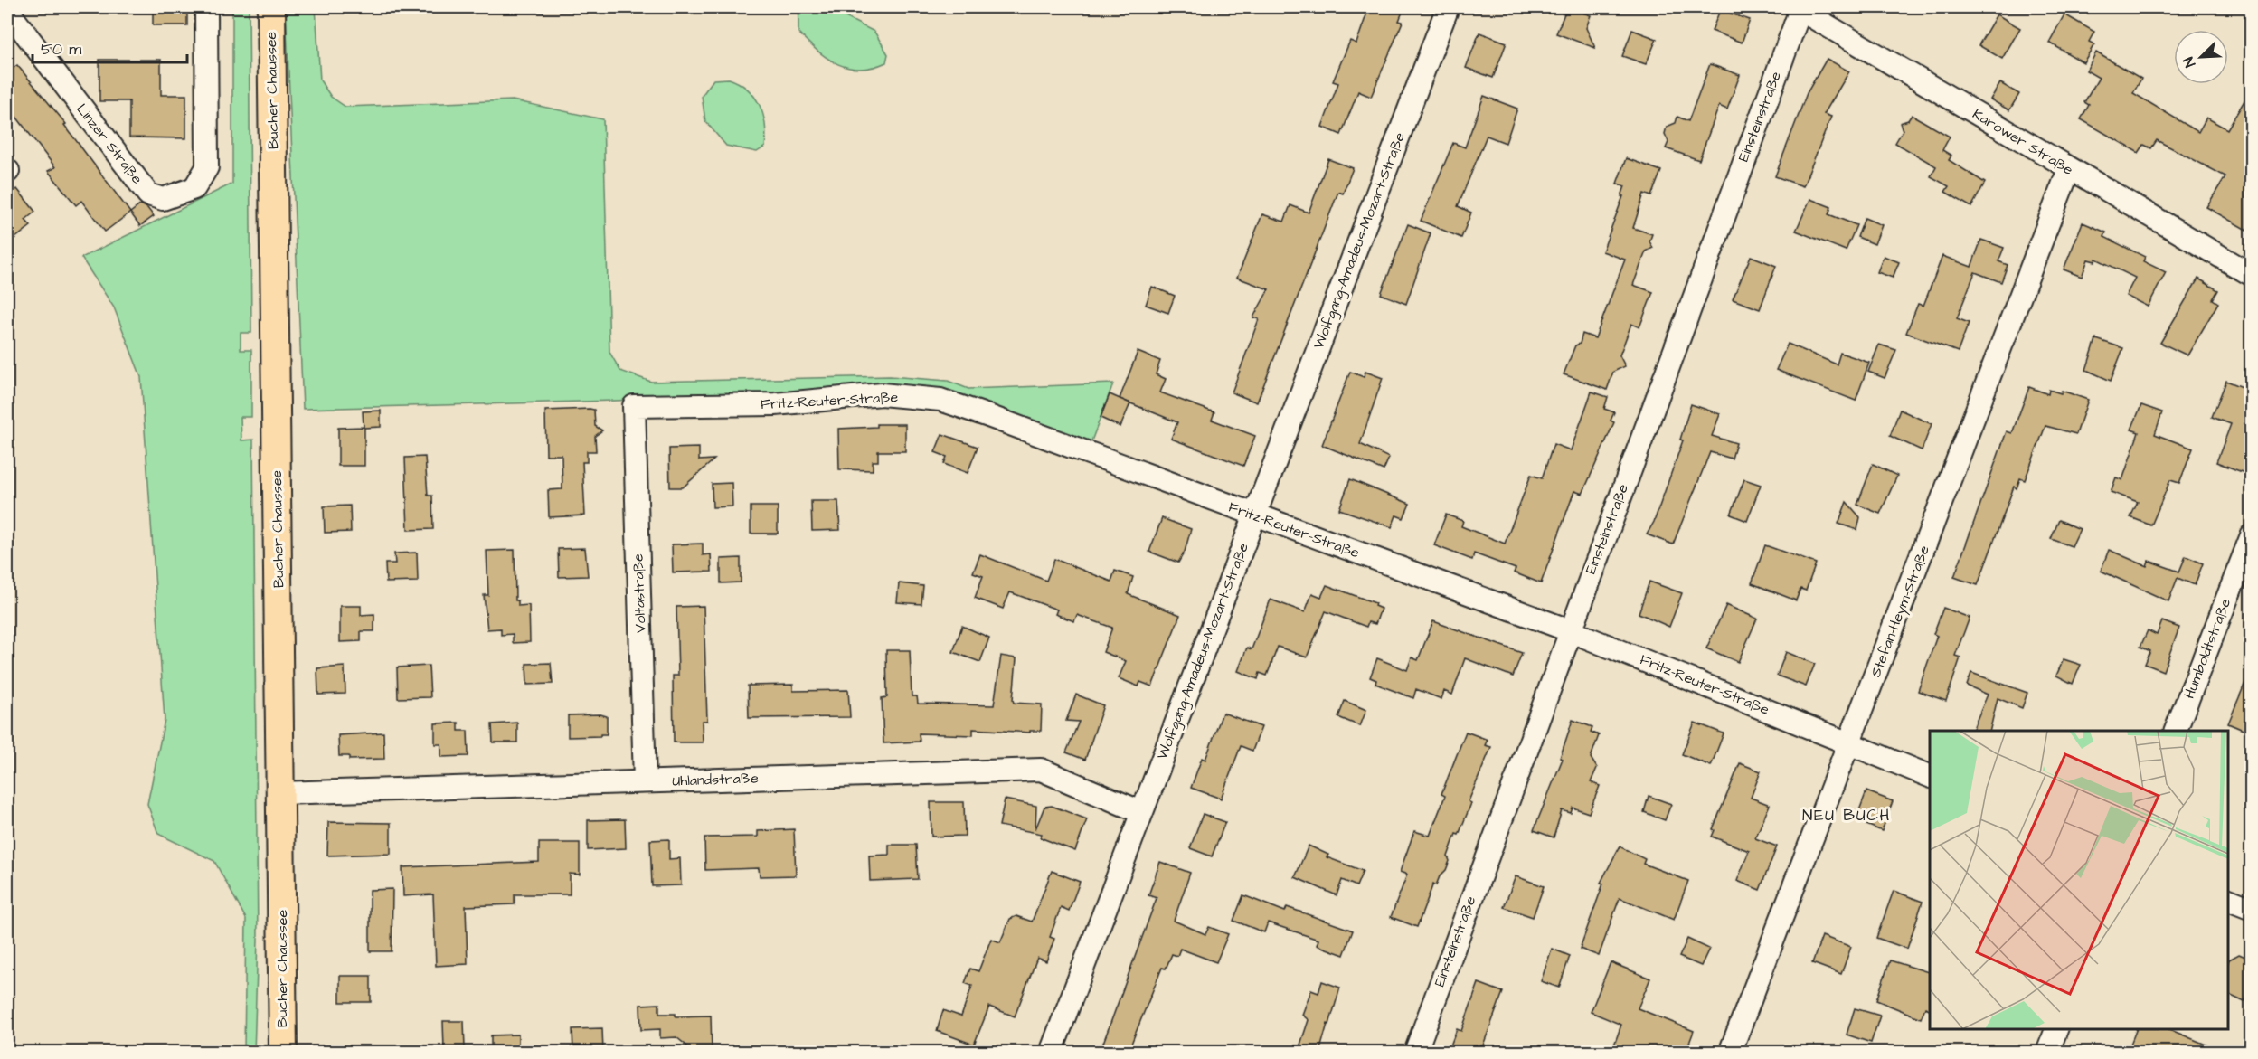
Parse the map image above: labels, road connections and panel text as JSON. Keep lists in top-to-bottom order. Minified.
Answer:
{"streets":{"main road":["Bucher Chaussee"],"street":["Einsteinstraße","Karower Straße","Linzer Straße","Wolfgang-Amadeus-Mozart-Straße","Fritz-Reuter-Straße","Voltastraße","Stefan-Heym-Straße","Humboldtstraße","Uhlandstraße"]},"crossings":[["Bucher Chaussee","Uhlandstraße"],["Einsteinstraße","Karower Straße"],["Einsteinstraße","Fritz-Reuter-Straße"],["Karower Straße","Stefan-Heym-Straße"],["Wolfgang-Amadeus-Mozart-Straße","Fritz-Reuter-Straße"],["Wolfgang-Amadeus-Mozart-Straße","Uhlandstraße"],["Fritz-Reuter-Straße","Voltastraße"],["Fritz-Reuter-Straße","Stefan-Heym-Straße"],["Voltastraße","Uhlandstraße"]],"districts":["NEU BUCH"],"scale_bar":"50 m","north":"bottom left"}
